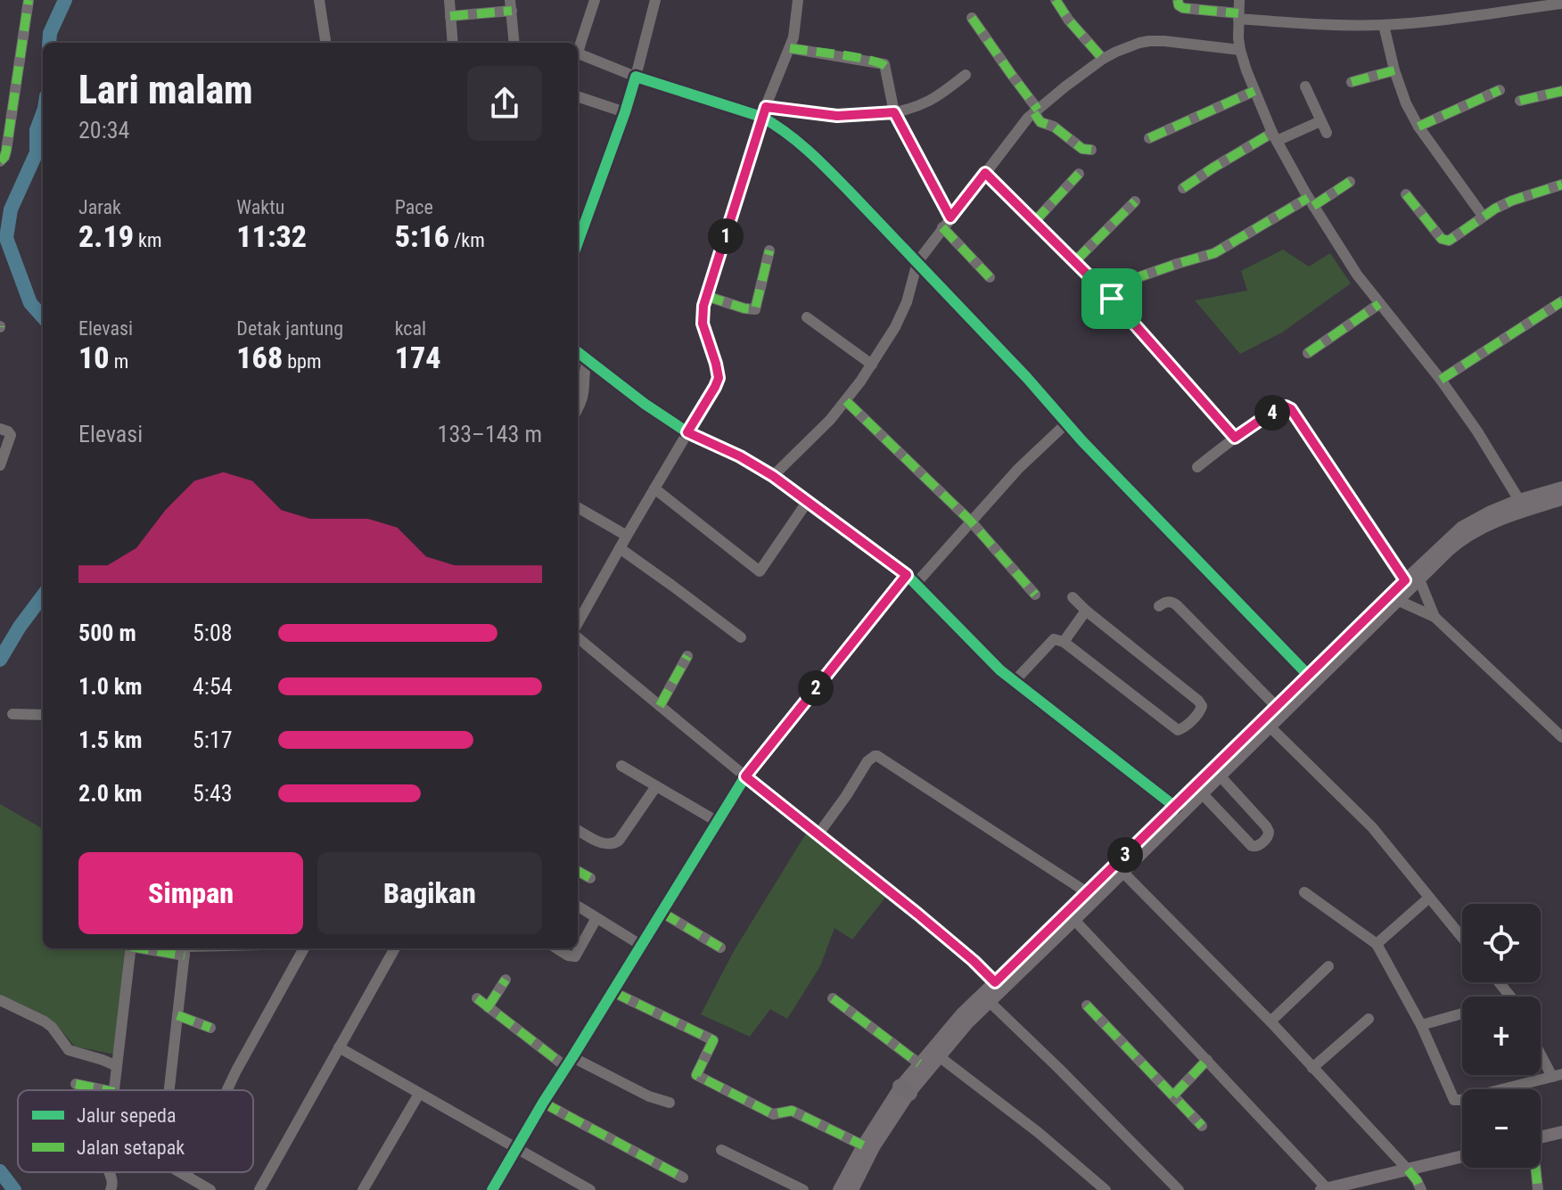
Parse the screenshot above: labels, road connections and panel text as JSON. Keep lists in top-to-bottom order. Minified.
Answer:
{"legend":["Jalur sepeda","Jalan setapak"],"page":{"heading":["Lari malam","20:34"],"stats":[["Jarak","2.19 km"],["Waktu","11:32"],["Pace","5:16 /km"],["Elevasi","10 m"],["Detak jantung","168 bpm"],["kcal","174"]],"pins":["1","4","2","3"],"chart":["Elevasi","133–143 m"],"list":[{"name":"500 m","note":"5:08"},{"name":"1.0 km","note":"4:54"},{"name":"1.5 km","note":"5:17"},{"name":"2.0 km","note":"5:43"}],"buttons":["Simpan","Bagikan"],"map_buttons":["+","−"]}}
